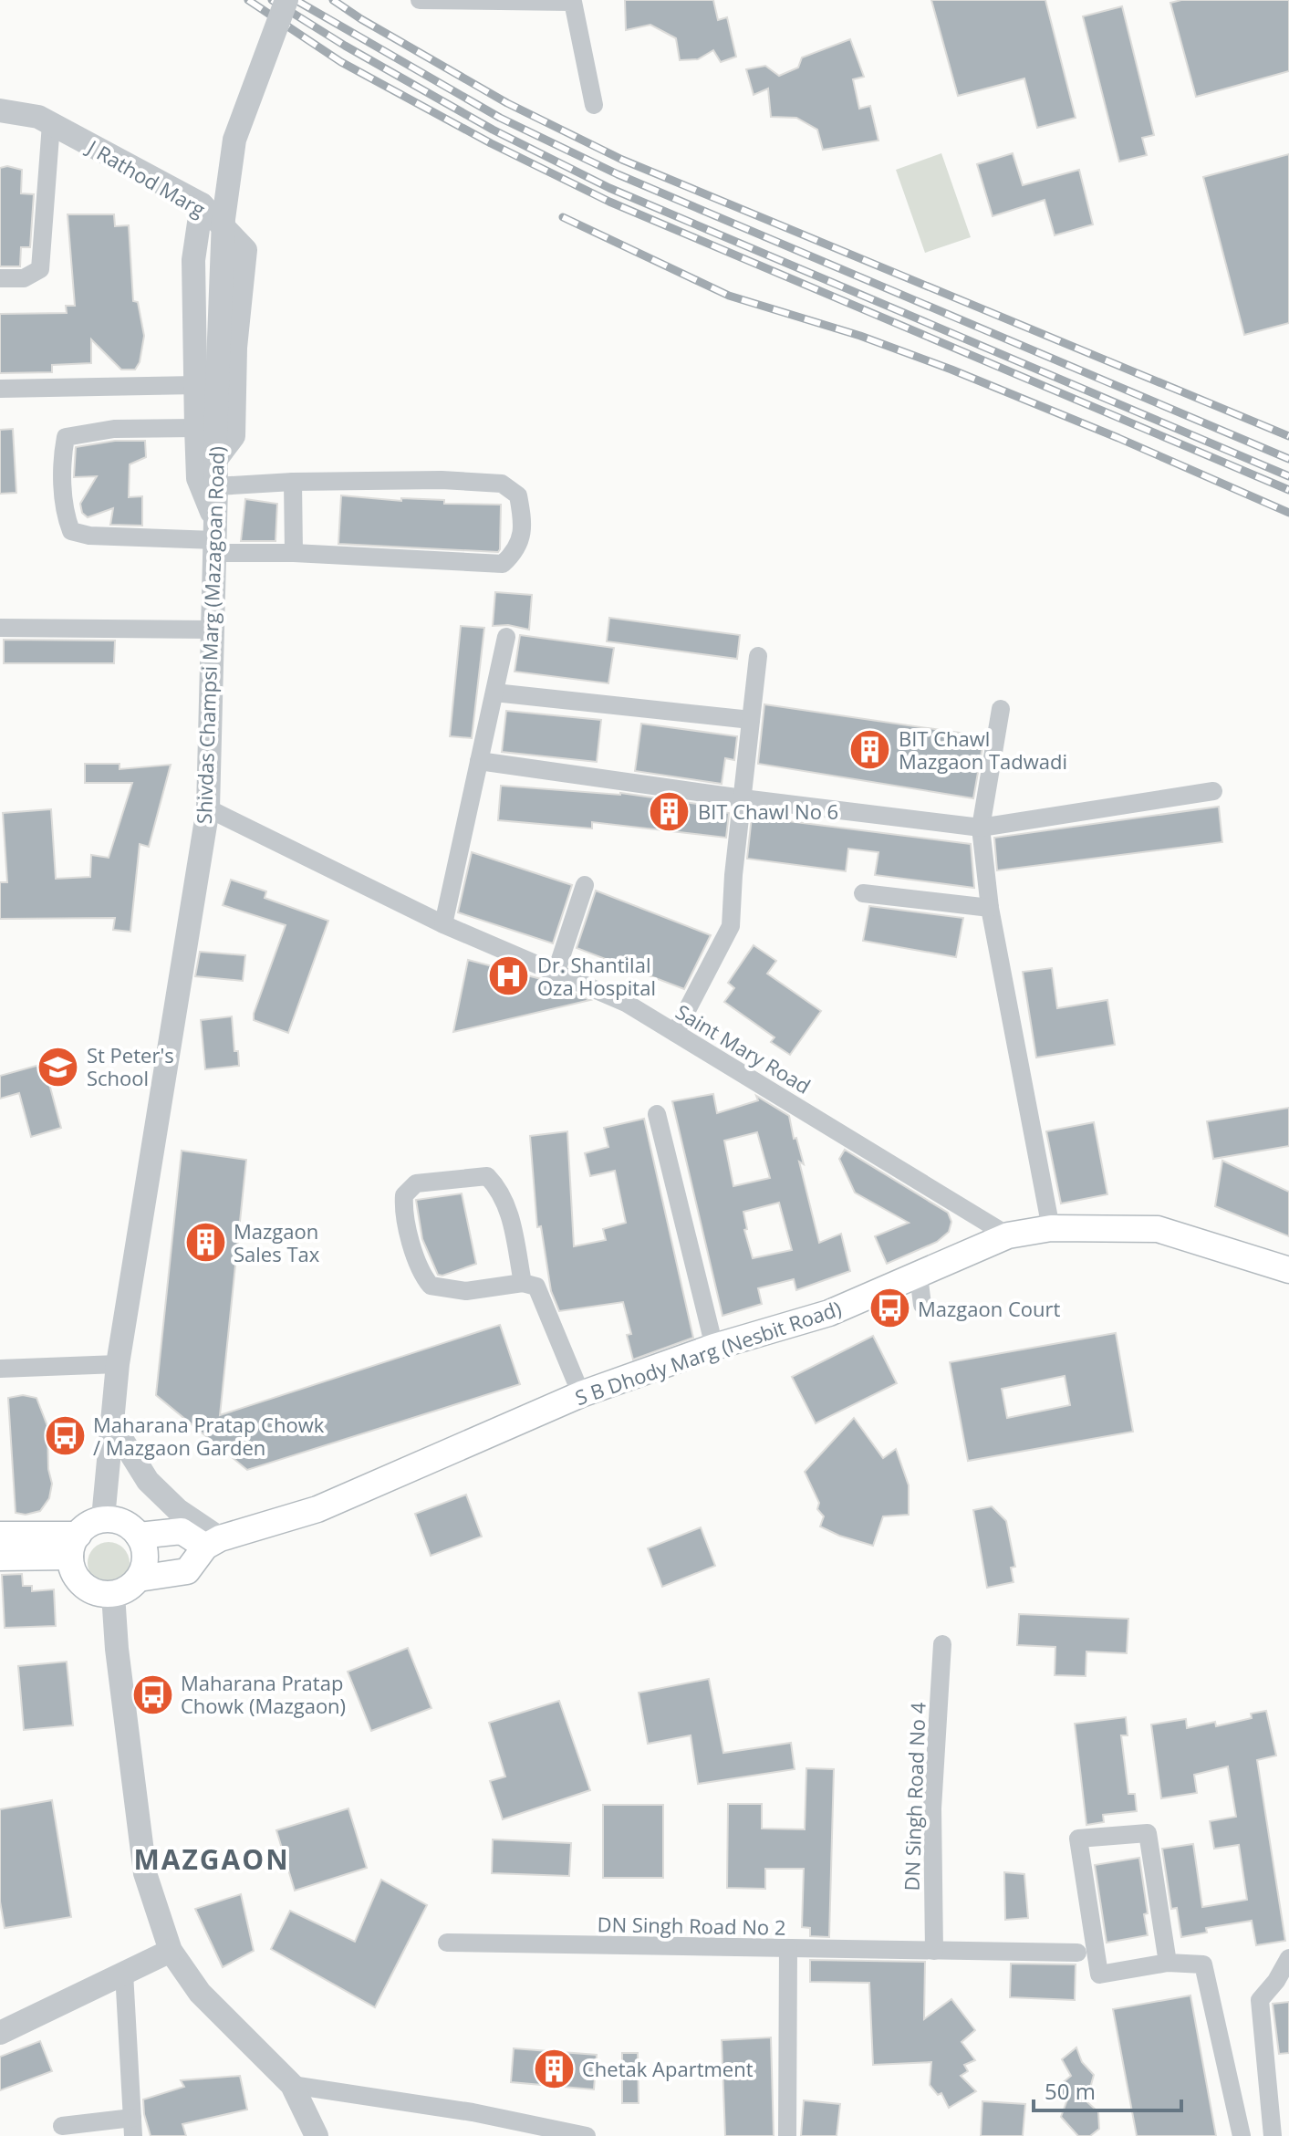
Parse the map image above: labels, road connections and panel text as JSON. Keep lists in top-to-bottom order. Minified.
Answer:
{"streets":{"main road":["S B Dhody Marg (Nesbit Road)"],"street":["J Rathod Marg","Shivdas Champsi Marg (Mazagoan Road)","Saint Mary Road","DN Singh Road No 4","DN Singh Road No 2"]},"crossings":[["J Rathod Marg","Shivdas Champsi Marg (Mazagoan Road)"],["Shivdas Champsi Marg (Mazagoan Road)","Saint Mary Road"],["Saint Mary Road","S B Dhody Marg (Nesbit Road)"],["DN Singh Road No 4","DN Singh Road No 2"]],"districts":["MAZGAON"],"places":{"building":["BIT Chawl Mazgaon Tadwadi","BIT Chawl No 6","Mazgaon Sales Tax","Chetak Apartment"],"hospital":["Dr. Shantilal Oza Hospital"],"school or university":["St Peter's School"],"bus stop":["Mazgaon Court","Maharana Pratap Chowk / Mazgaon Garden","Maharana Pratap Chowk (Mazgaon)"]},"scale_bar":"50 m"}
